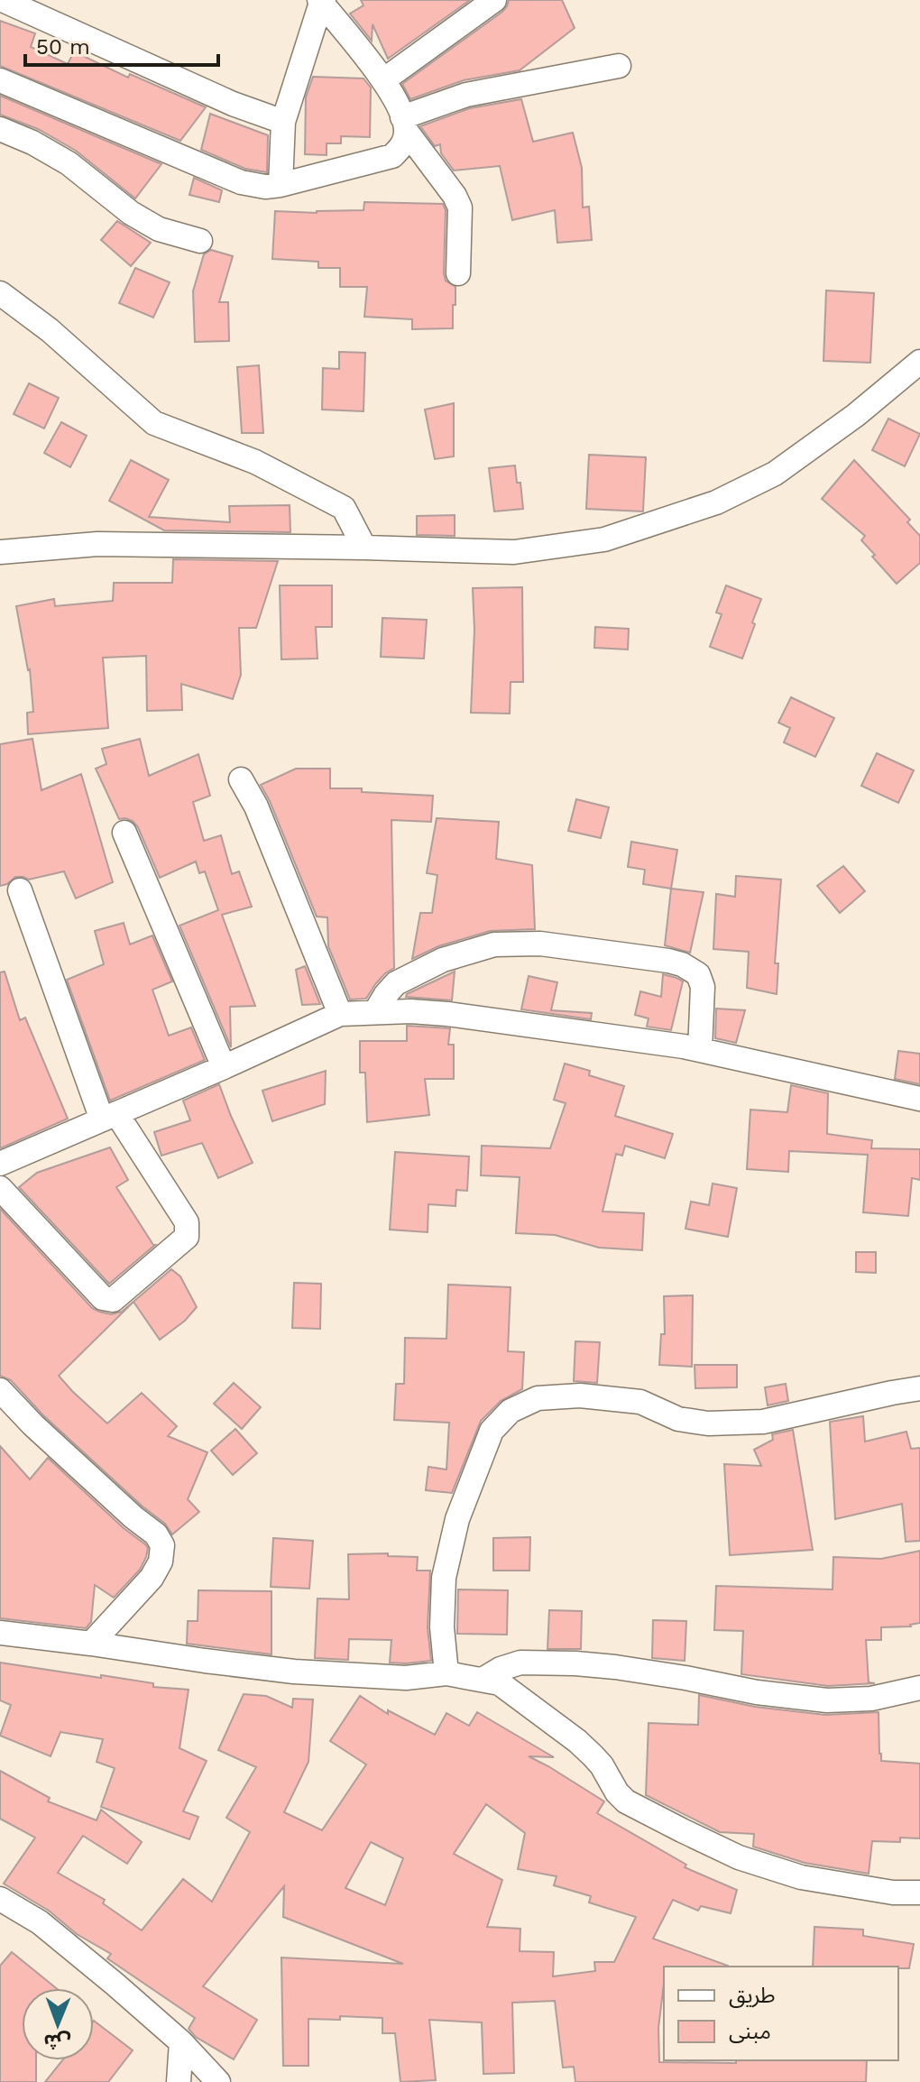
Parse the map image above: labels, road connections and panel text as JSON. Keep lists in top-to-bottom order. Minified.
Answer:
{"legend":["طريق","مبنى"],"scale_bar":"50 m","north":"bottom"}
